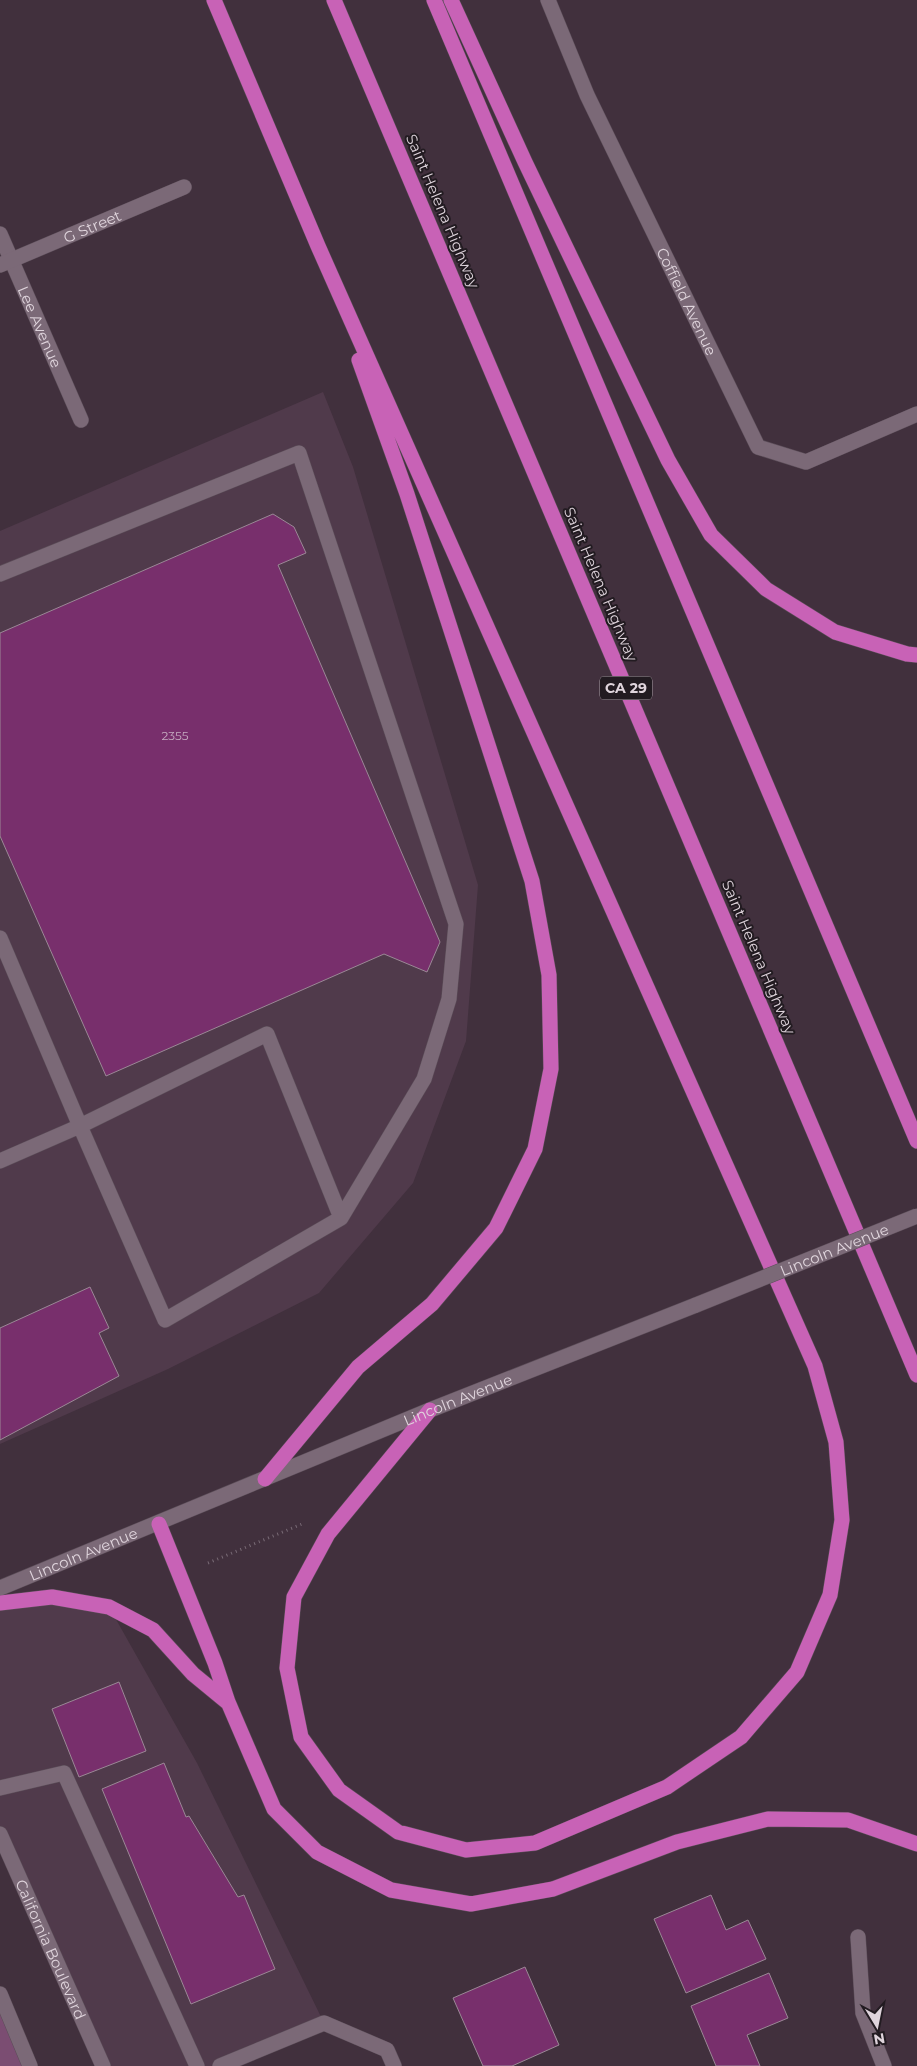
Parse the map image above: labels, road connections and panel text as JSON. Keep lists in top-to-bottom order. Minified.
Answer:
{"streets":{"highway":["Saint Helena Highway","CA 29"],"street":["G Street","Coffield Avenue","Lee Avenue","Lincoln Avenue","California Boulevard"]},"crossings":[["G Street","Lee Avenue"]],"house_numbers":["2355"],"north":"bottom"}
